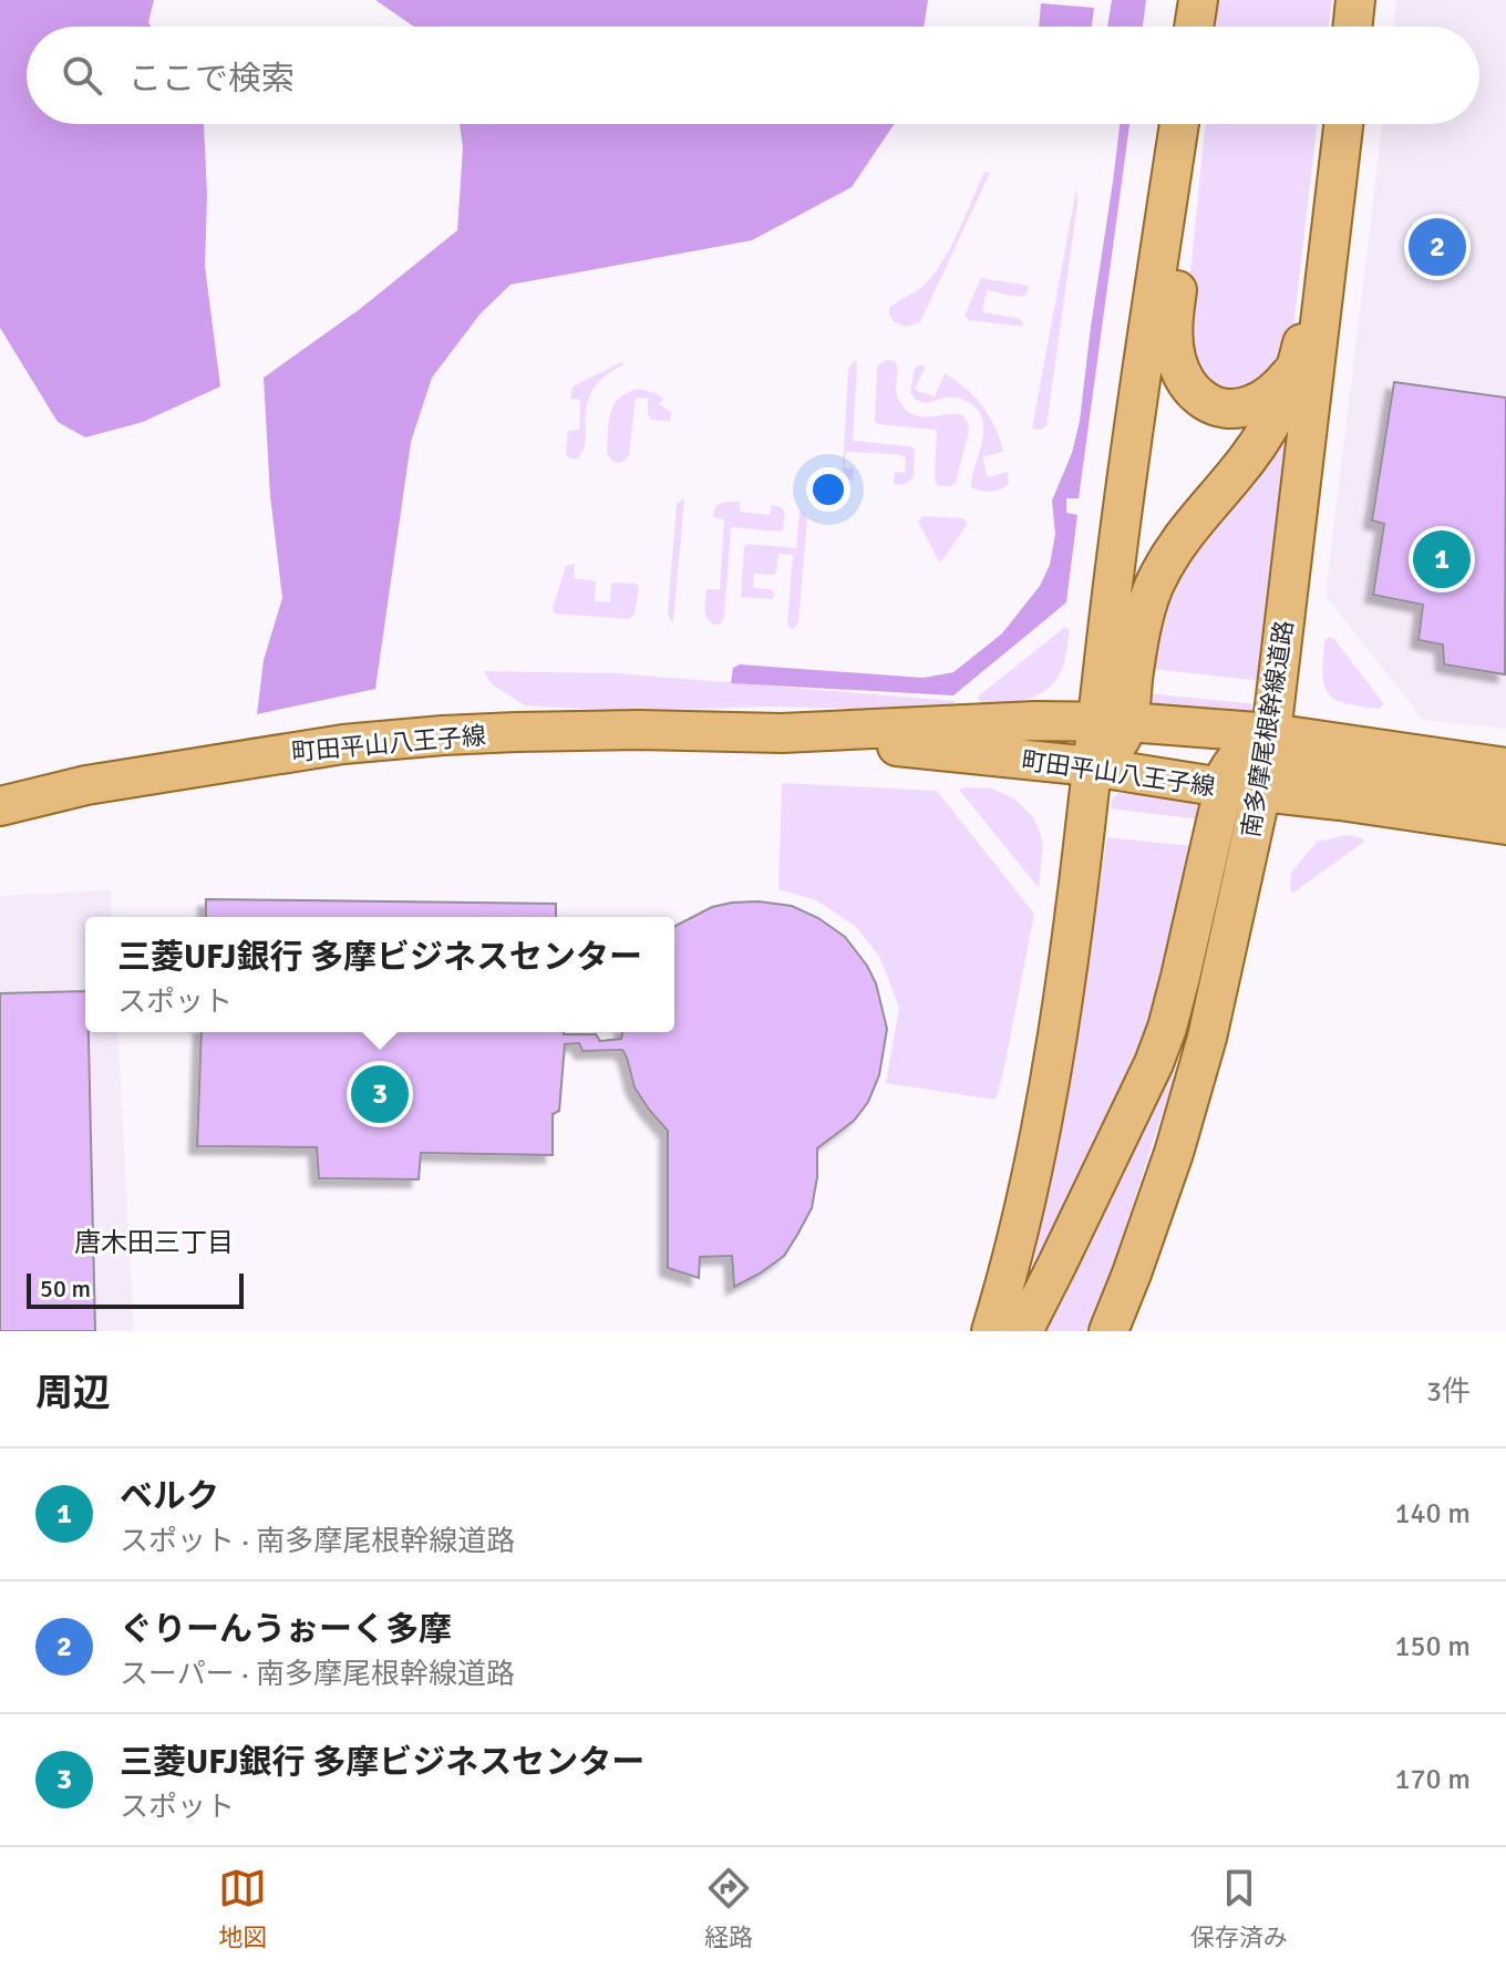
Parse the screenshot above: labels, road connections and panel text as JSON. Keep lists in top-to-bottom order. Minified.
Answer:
{"streets":{"main road":["南多摩尾根幹線道路","町田平山八王子線"]},"crossings":[["南多摩尾根幹線道路","町田平山八王子線"]],"districts":["唐木田三丁目"],"scale_bar":"50 m","page":{"search":"ここで検索","pins":["2","1","3"],"popup":["三菱UFJ銀行 多摩ビジネスセンター","スポット"],"scale":"50 m","heading":["周辺","3件"],"list":[{"mark":"1","name":"ベルク","note":"スポット · 南多摩尾根幹線道路","value":"140 m"},{"mark":"2","name":"ぐりーんうぉーく多摩","note":"スーパー · 南多摩尾根幹線道路","value":"150 m"},{"mark":"3","name":"三菱UFJ銀行 多摩ビジネスセンター","note":"スポット","value":"170 m"}],"nav":["地図","経路","保存済み"]}}
